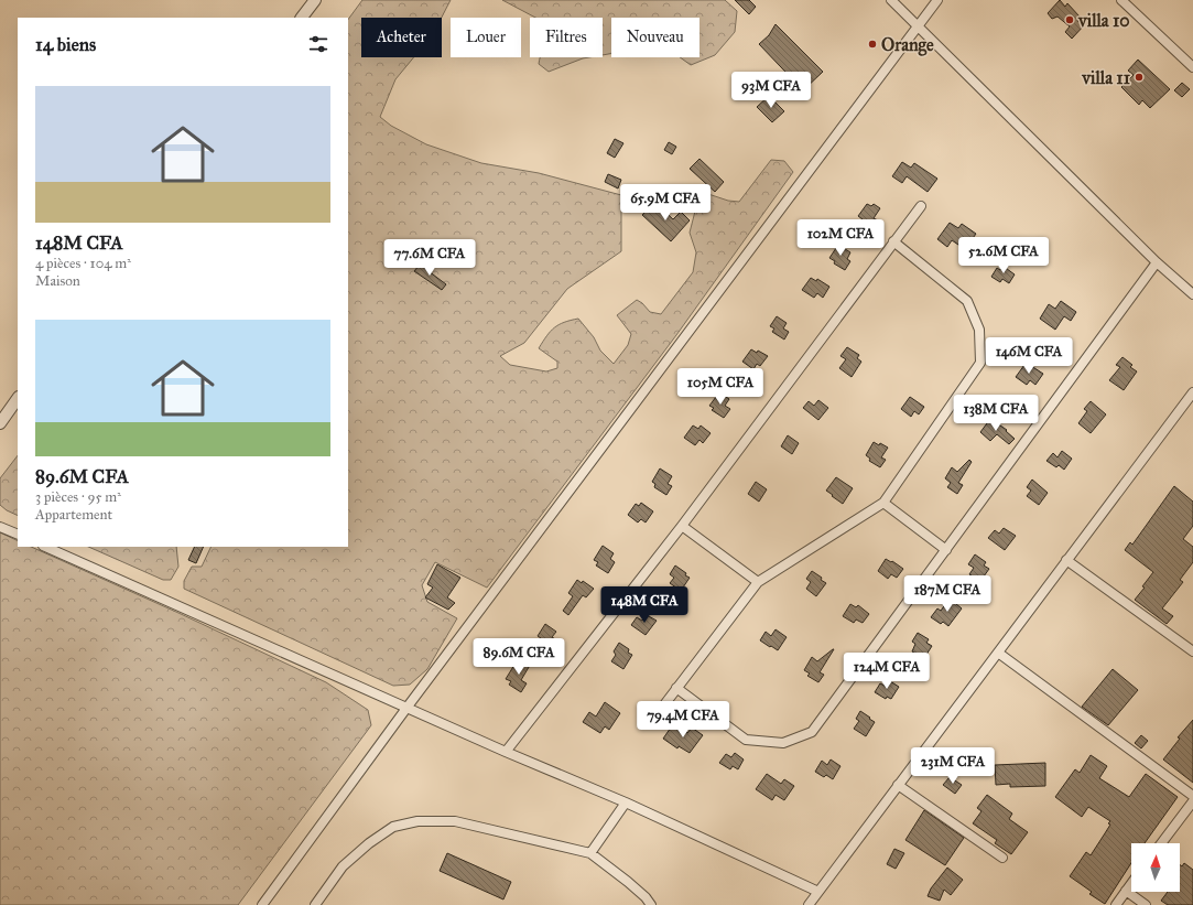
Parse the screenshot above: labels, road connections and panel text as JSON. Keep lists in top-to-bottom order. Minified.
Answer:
{"places":["villa 10","Orange","villa 11"],"north":"top","page":{"chip":["Acheter","Louer","Filtres","Nouveau"],"heading":"14 biens","list":[{"name":"148M CFA","note":"4 pièces · 104 m² · Maison"},{"name":"89.6M CFA","note":"3 pièces · 95 m² · Appartement"}],"price":["93M CFA","65.9M CFA","102M CFA","52.6M CFA","77.6M CFA","146M CFA","105M CFA","138M CFA","187M CFA","148M CFA","89.6M CFA","124M CFA","79.4M CFA","231M CFA"]}}
